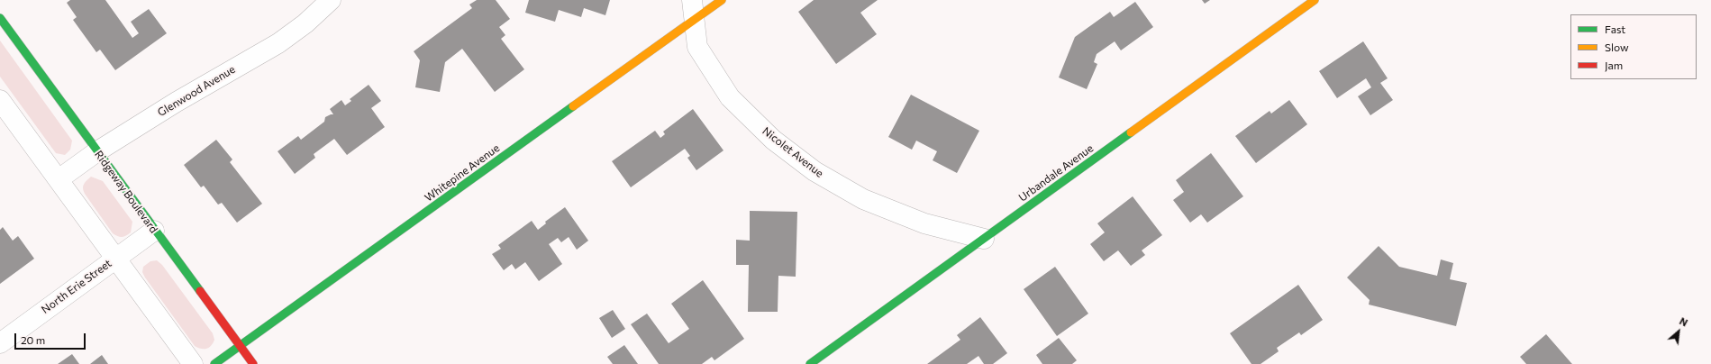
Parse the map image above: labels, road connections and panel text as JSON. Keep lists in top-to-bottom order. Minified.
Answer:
{"streets":{"street":["Glenwood Avenue","Nicolet Avenue","Whitepine Avenue","Urbandale Avenue","Ridgeway Boulevard","North Erie Street"]},"crossings":[["Glenwood Avenue","Ridgeway Boulevard"],["Nicolet Avenue","Whitepine Avenue"],["Nicolet Avenue","Urbandale Avenue"],["Whitepine Avenue","Ridgeway Boulevard"],["Ridgeway Boulevard","North Erie Street"]],"legend":["Fast","Slow","Jam"],"scale_bar":"20 m","north":"top right"}
